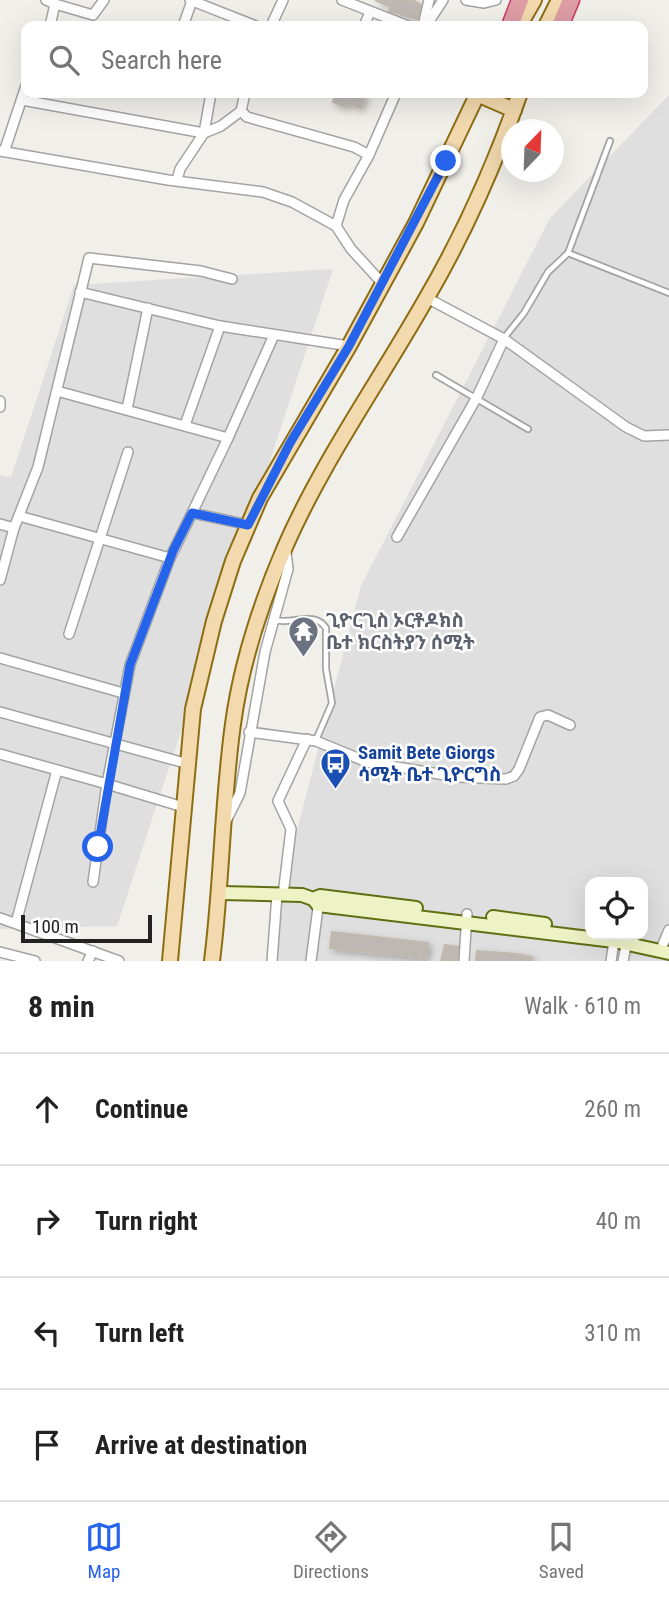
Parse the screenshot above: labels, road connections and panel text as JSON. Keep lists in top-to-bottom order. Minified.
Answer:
{"places":{"temple":["ጊዮርጊስ ኦርቶዶክስ ቤተ ክርስትያን ሰሚት"],"bus stop":["Samit Bete Giorgs ሳሚት ቤተ ጊዮርግስ"]},"scale_bar":"100 m","north":"top right","page":{"search":"Search here","scale":"100 m","heading":["8 min","Walk · 610 m"],"list":[["Continue","260 m"],["Turn right","40 m"],["Turn left","310 m"],"Arrive at destination"],"nav":["Map","Directions","Saved"]}}
